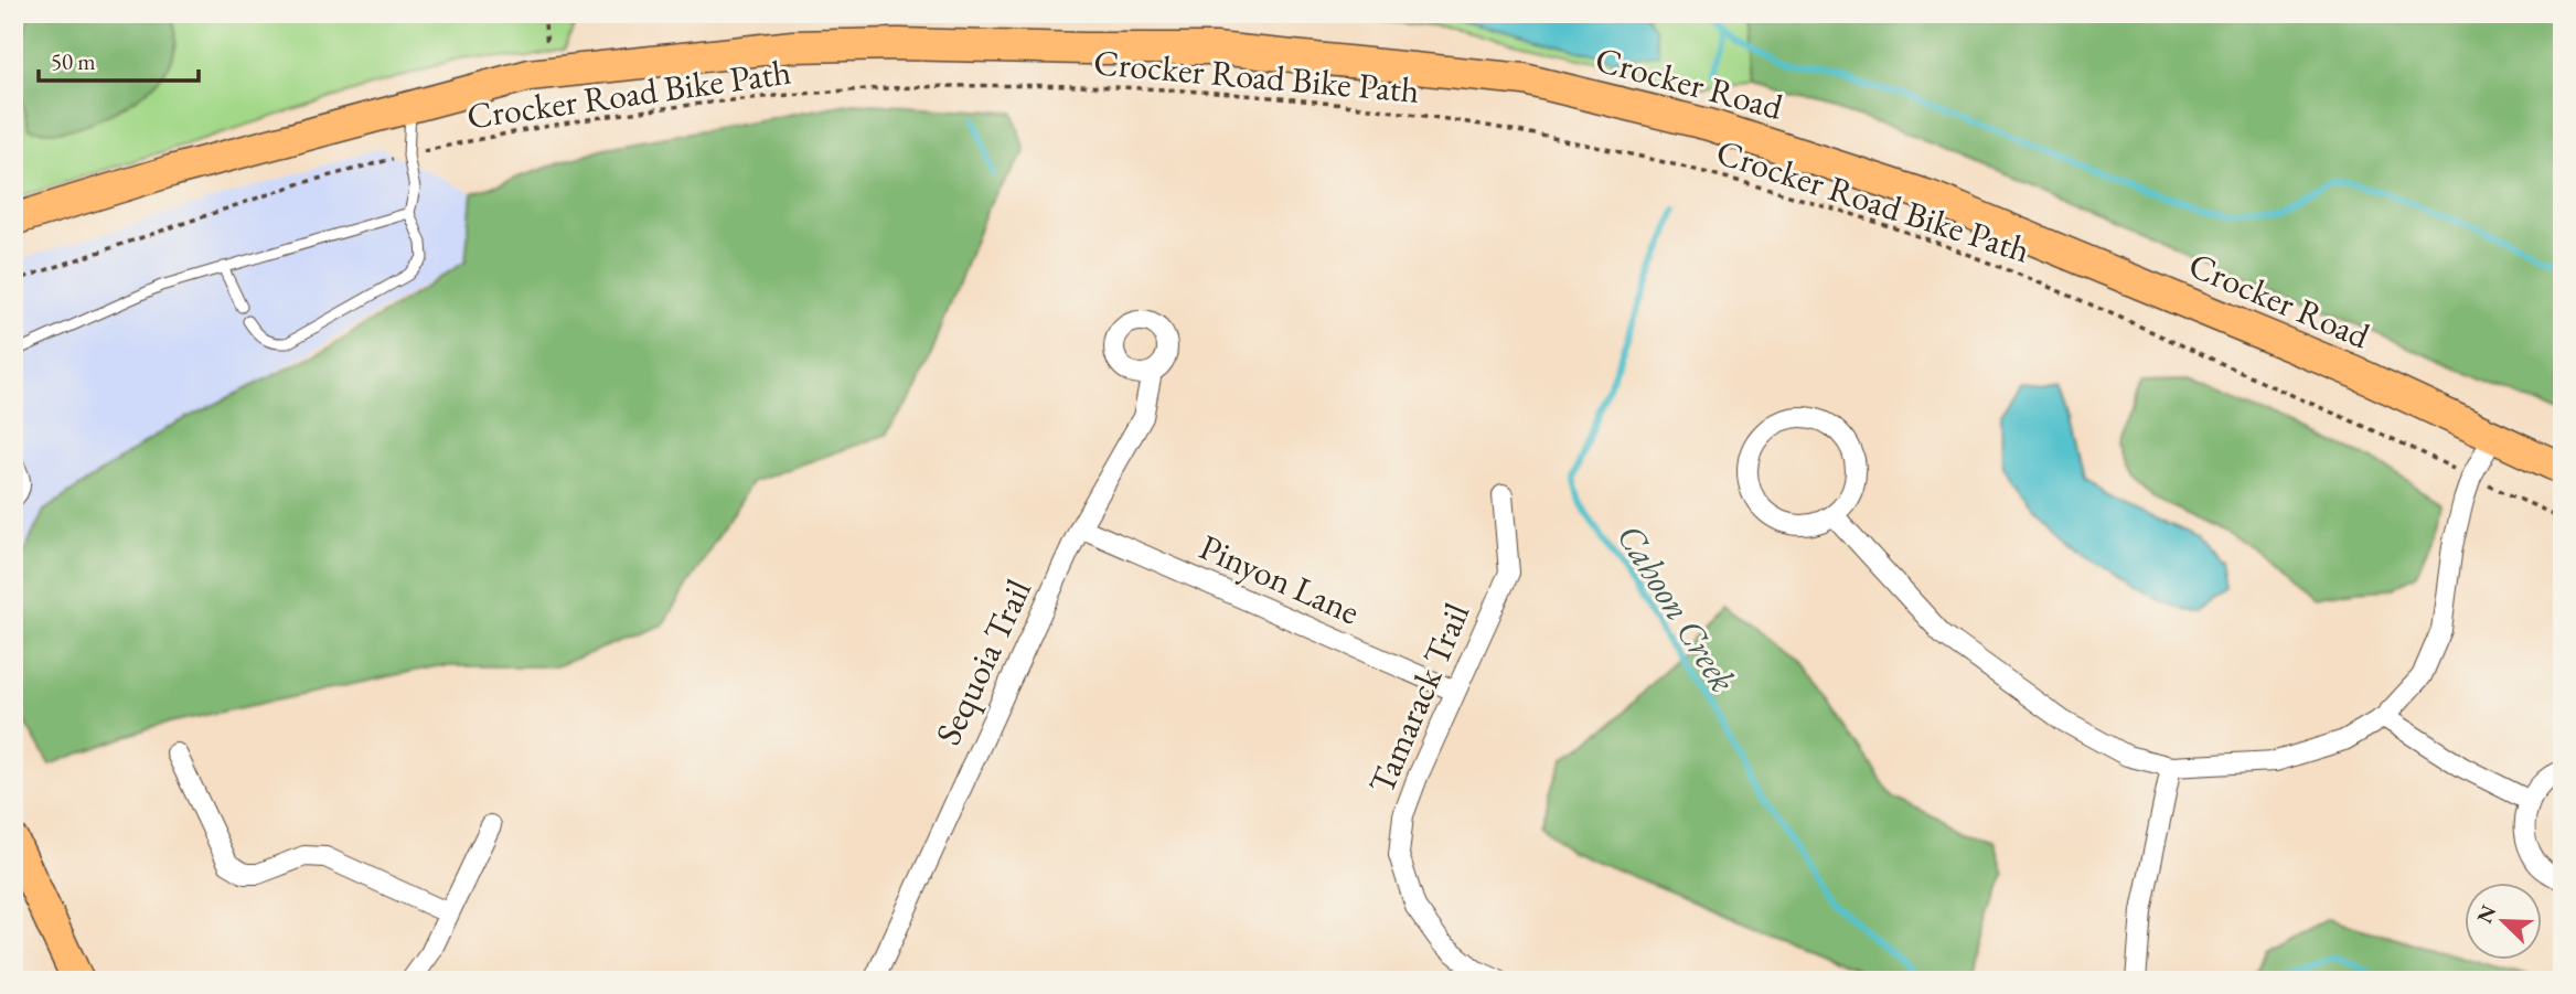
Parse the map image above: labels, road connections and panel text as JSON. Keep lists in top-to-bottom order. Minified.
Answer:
{"streets":{"main road":["Crocker Road"],"street":["Pinyon Lane","Sequoia Trail","Tamarack Trail"],"path":["Crocker Road Bike Path"]},"crossings":[["Pinyon Lane","Sequoia Trail"],["Pinyon Lane","Tamarack Trail"]],"water":["Cahoon Creek"],"scale_bar":"50 m","north":"top left"}
